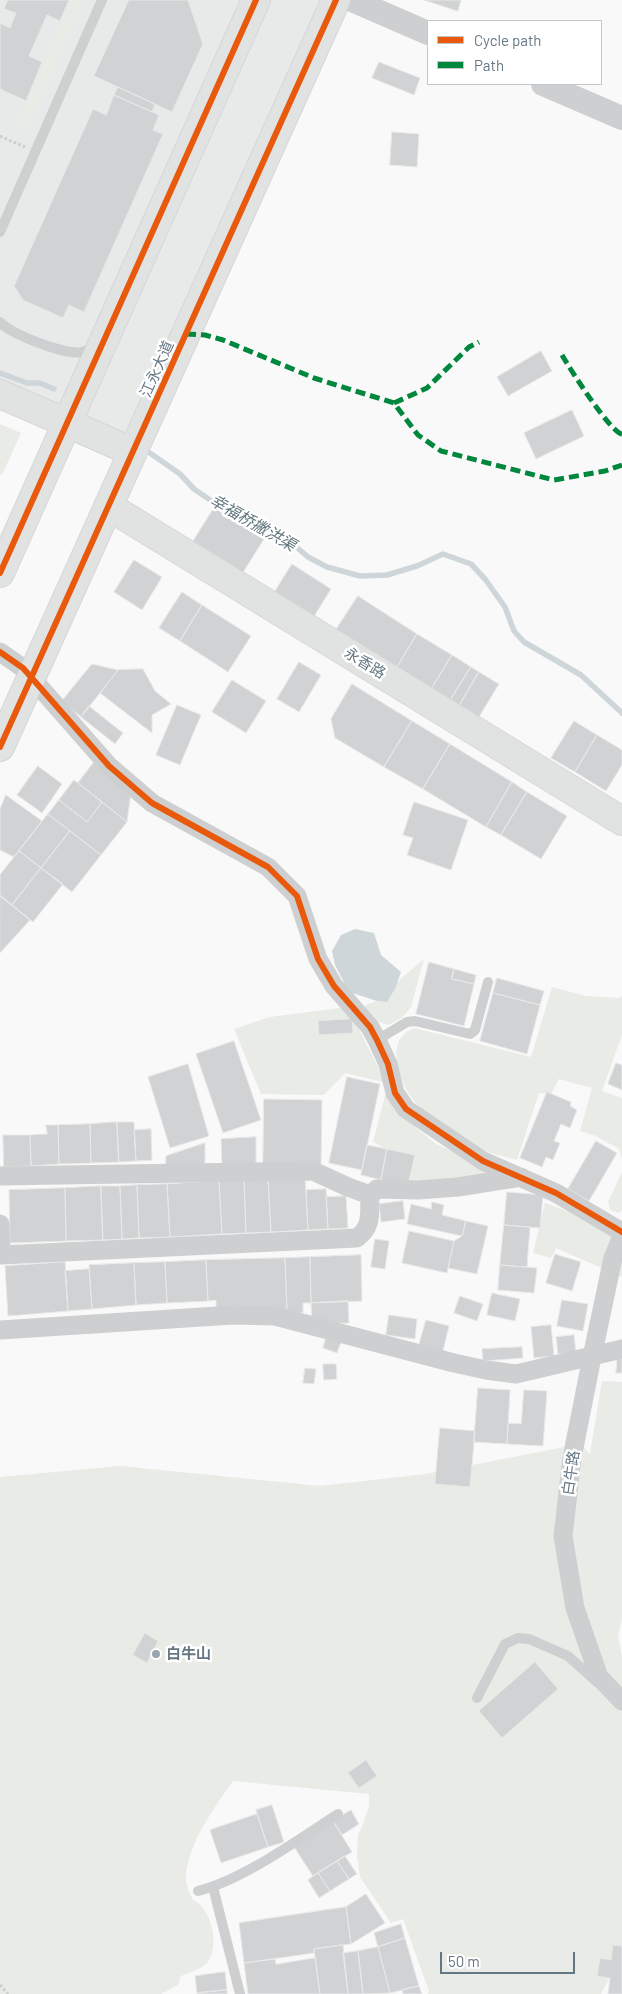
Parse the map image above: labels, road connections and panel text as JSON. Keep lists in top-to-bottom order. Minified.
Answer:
{"streets":{"main road":["江永大道","永香路"],"street":["白牛路"]},"crossings":[["江永大道","永香路"]],"water":["幸福桥撇洪渠"],"places":["白牛山"],"legend":["Cycle path","Path"],"scale_bar":"50 m"}
